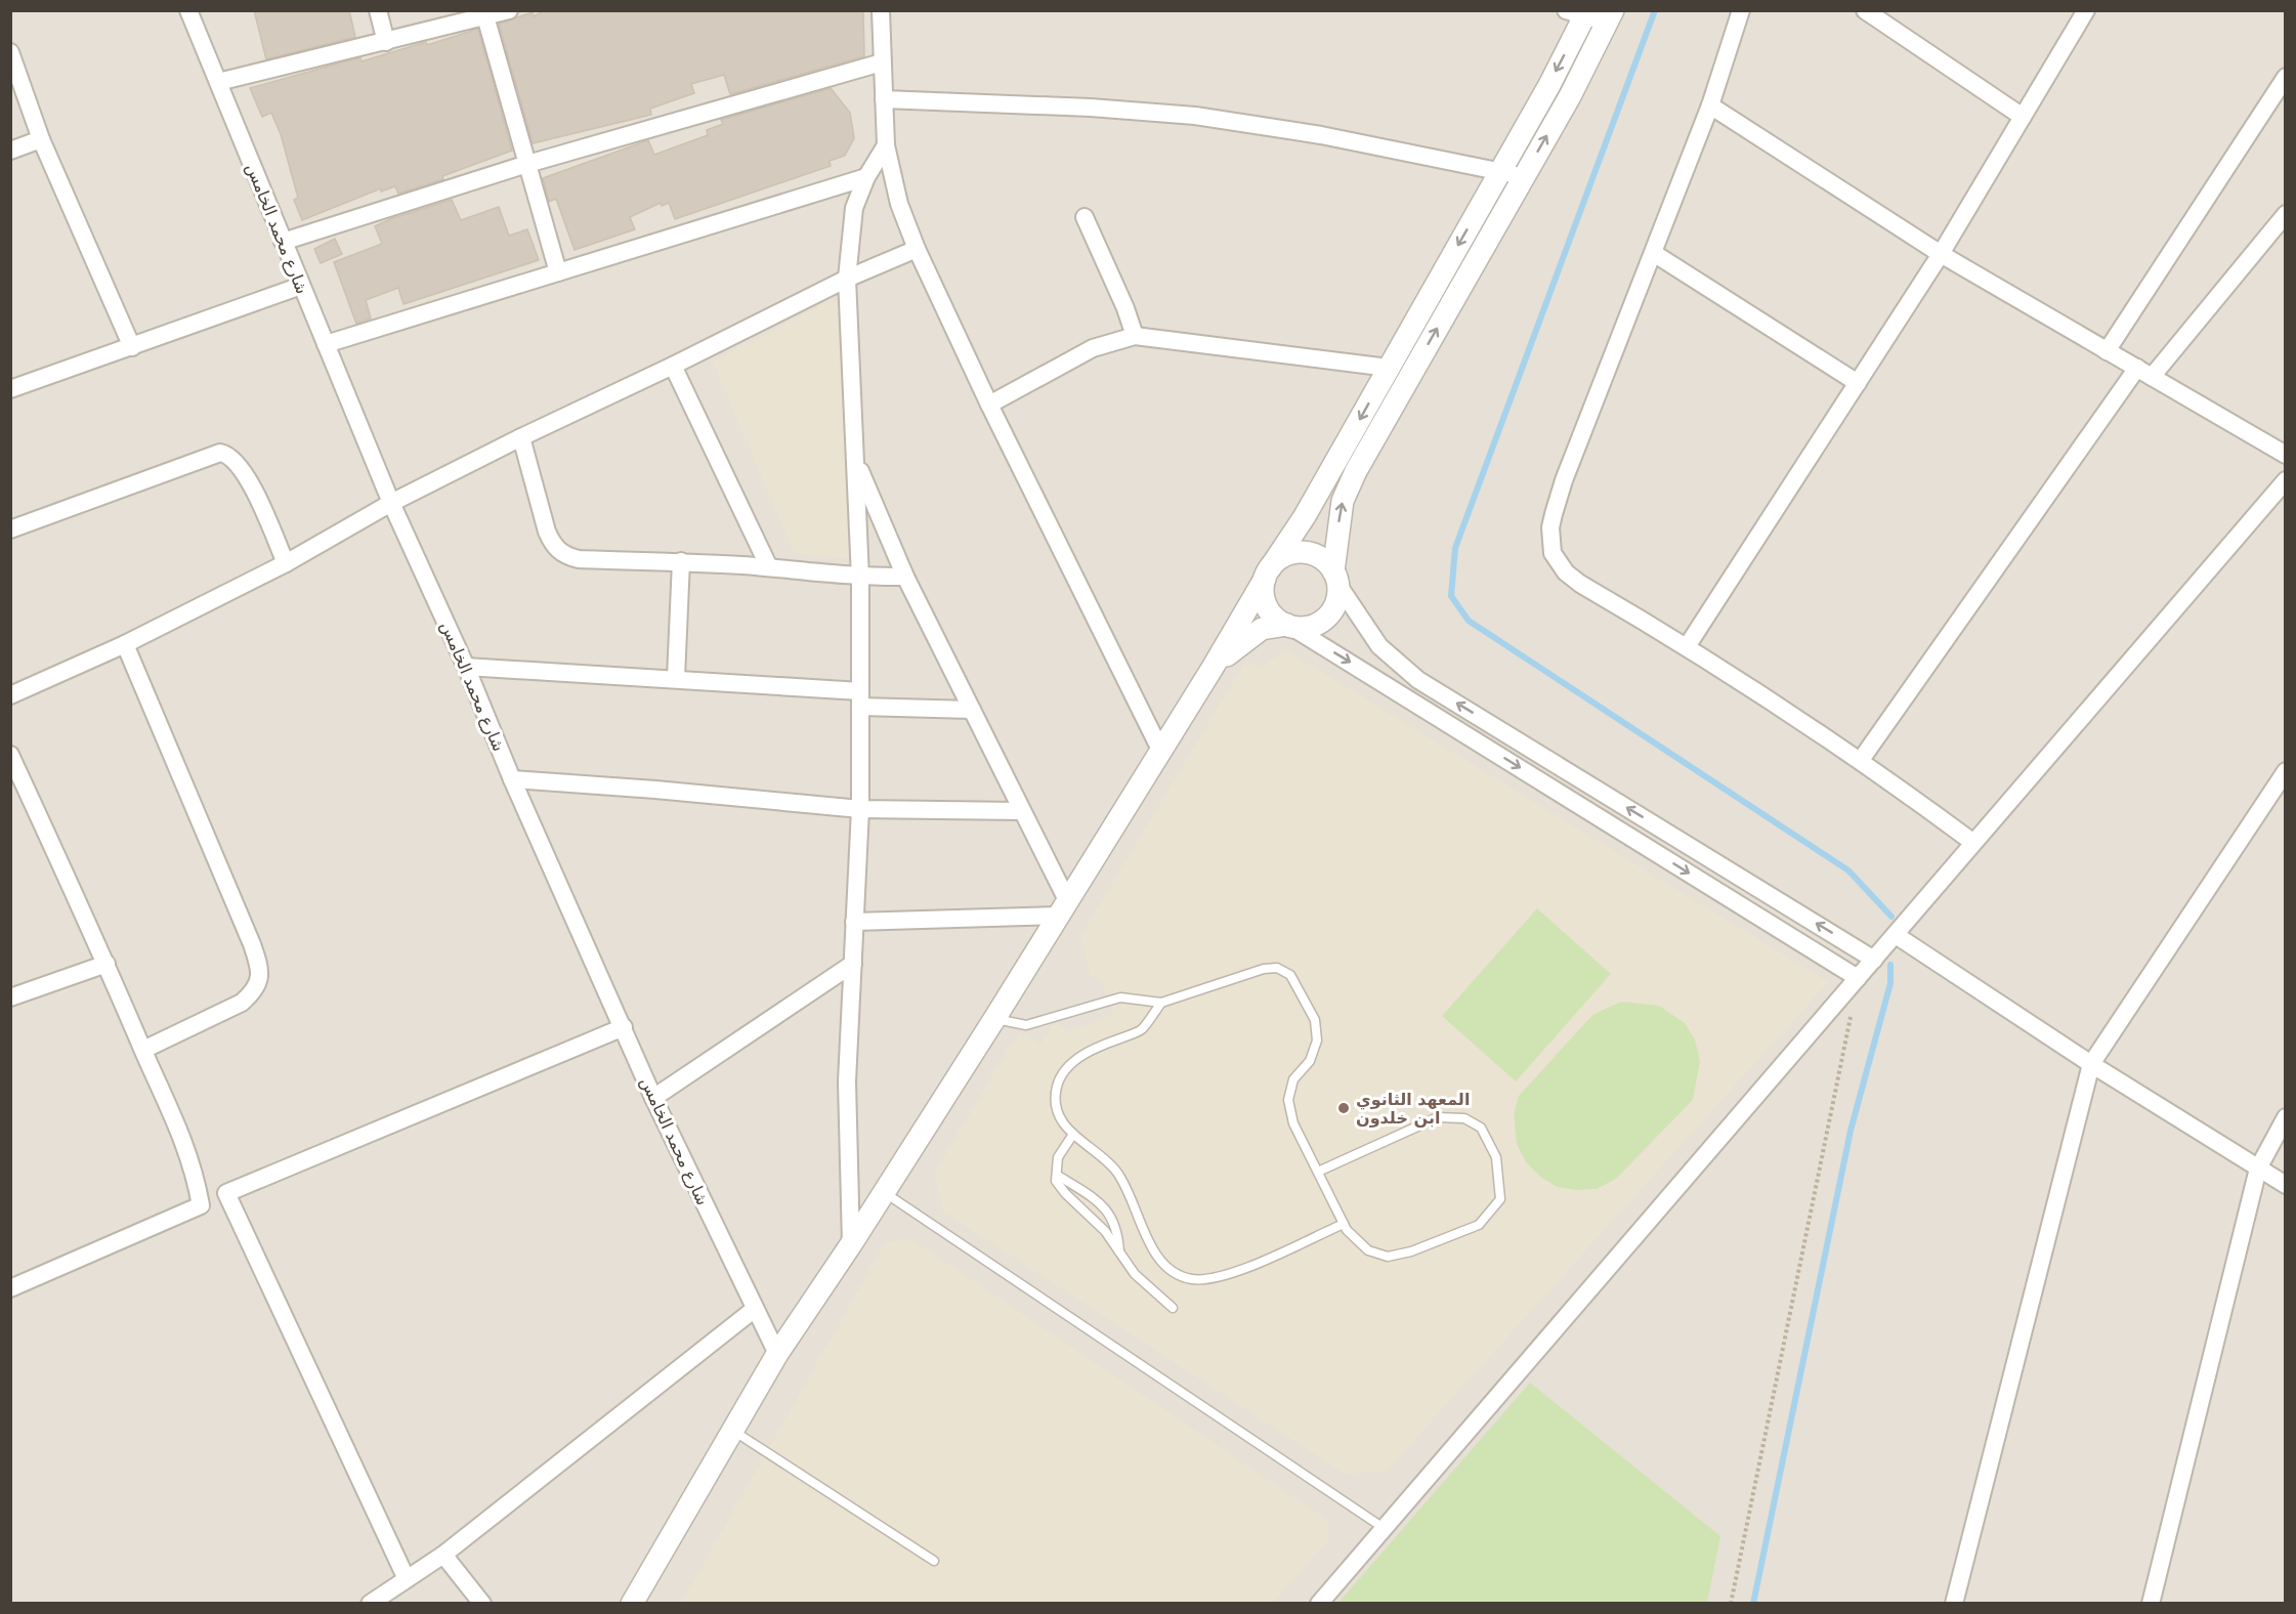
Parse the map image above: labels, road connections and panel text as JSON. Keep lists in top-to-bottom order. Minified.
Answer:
{"streets":{"street":["شارع محمد الخامس"]},"places":["المعهد الثانوي ابن خلدون"]}
